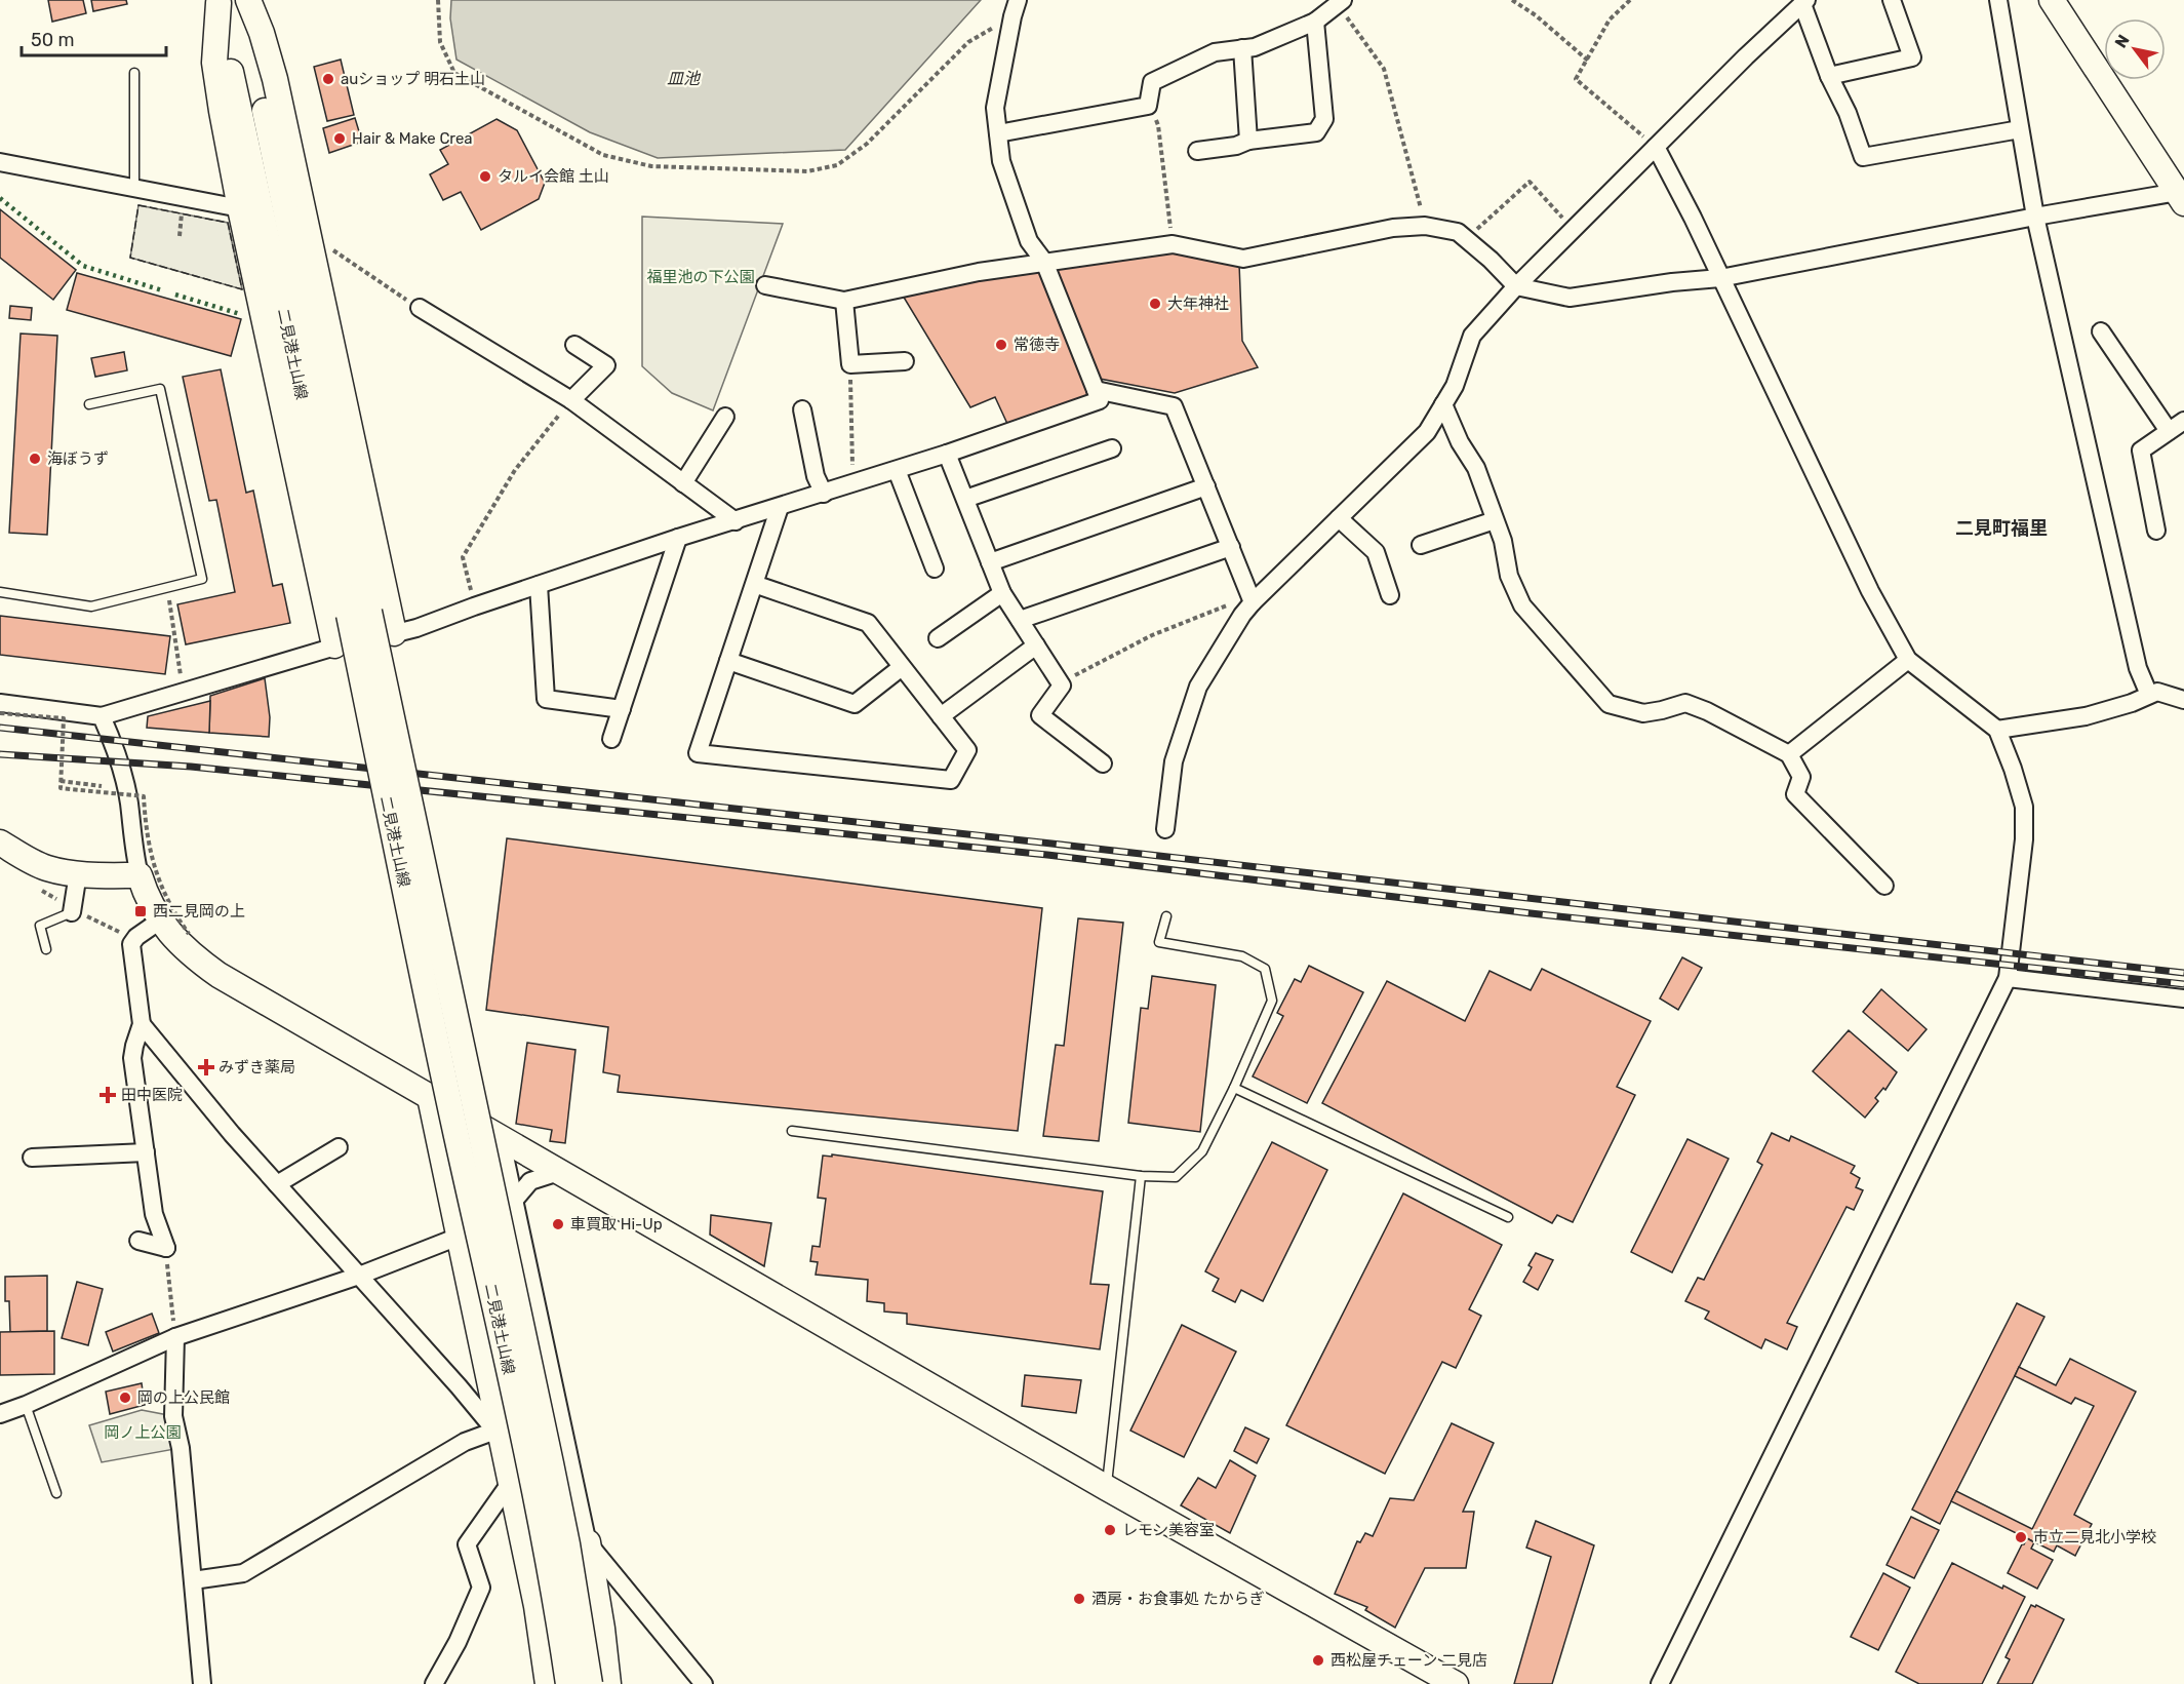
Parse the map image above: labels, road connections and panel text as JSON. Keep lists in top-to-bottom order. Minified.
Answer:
{"streets":{"main road":["二見港土山線"]},"districts":["二見町福里"],"water":["皿池"],"parks":["福里池の下公園","岡ノ上公園"],"places":{"other":["auショップ 明石土山","Hair & Make Crea","タルイ会館 土山","大年神社","常徳寺","海ぼうず","車買取 Hi-Up","岡の上公民館","レモン美容室","市立二見北小学校","酒房・お食事処 たからぎ","西松屋チェーン 二見店"],"transit":["西二見岡の上"],"health":["みずき薬局","田中医院"]},"scale_bar":"50 m","north":"top left"}
